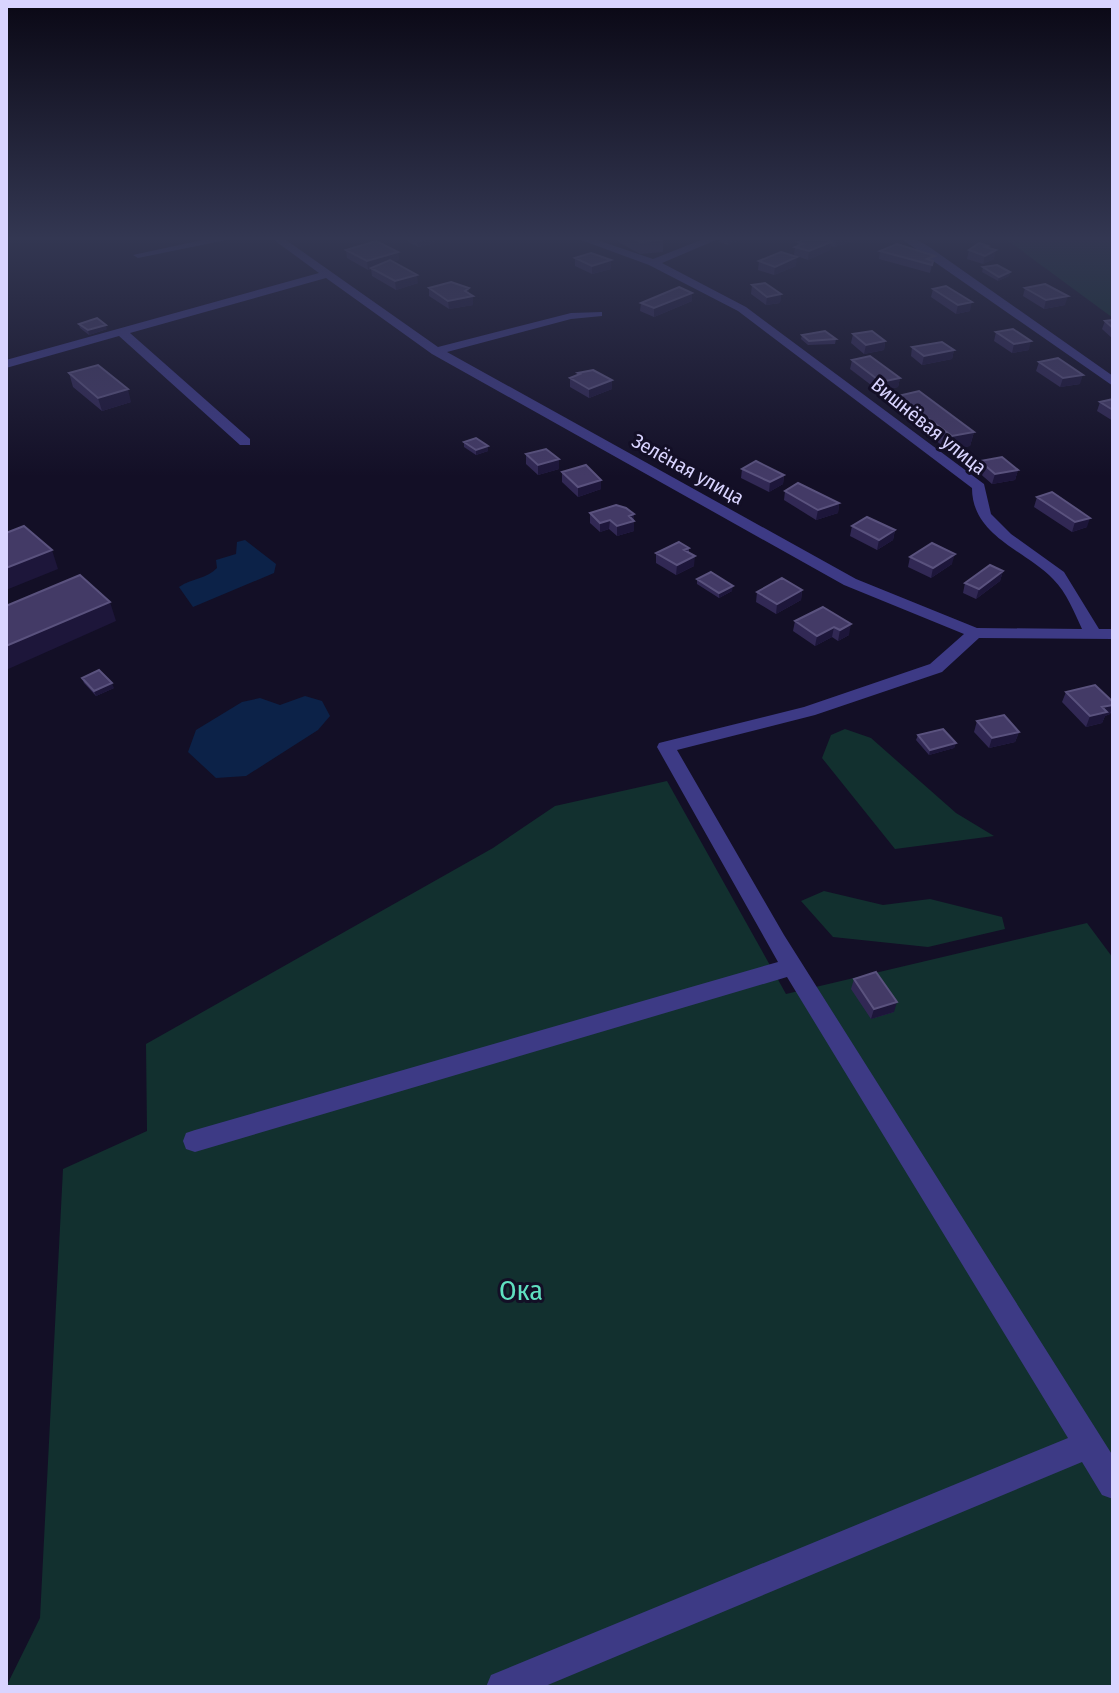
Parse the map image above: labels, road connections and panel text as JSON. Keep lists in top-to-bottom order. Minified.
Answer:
{"streets":{"street":["Вишнёвая улица","Зелёная улица"]},"crossings":[["Вишнёвая улица","Зелёная улица"]],"parks":["Ока"]}
